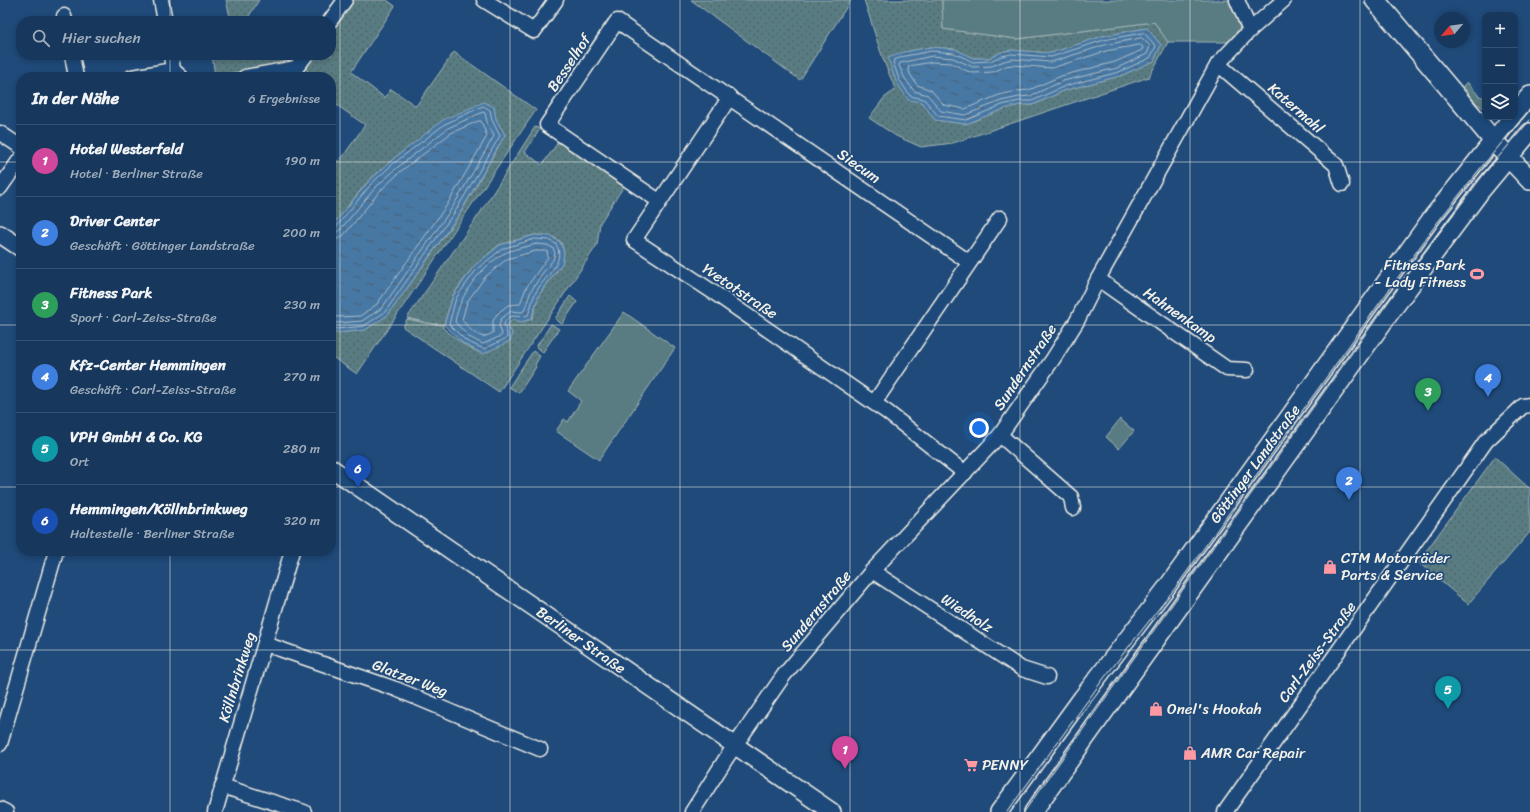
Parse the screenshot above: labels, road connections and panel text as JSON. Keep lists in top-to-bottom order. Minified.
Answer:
{"streets":{"street":["Besselhof","Katermahl","Siecum","Yvetotstraße","Hahnenkamp","Sundernstraße","Göttinger Landstraße","Wiedholz","Berliner Straße","Carl-Zeiss-Straße","Köllnbrinkweg","Glatzer Weg"]},"crossings":[["Besselhof","Siecum"],["Besselhof","Yvetotstraße"],["Katermahl","Sundernstraße"],["Siecum","Yvetotstraße"],["Yvetotstraße","Sundernstraße"],["Hahnenkamp","Sundernstraße"],["Sundernstraße","Wiedholz"],["Sundernstraße","Berliner Straße"],["Köllnbrinkweg","Glatzer Weg"]],"places":{"sports":["Fitness Park - Lady Fitness"],"shop":["CTM Motorräder Parts & Service","Onel's Hookah","AMR Car Repair"],"supermarket":["PENNY"]},"north":"bottom left","page":{"map_buttons":["+","−"],"search":"Hier suchen","heading":["In der Nähe","6 Ergebnisse"],"list":[{"mark":"1","name":"Hotel Westerfeld","note":"Hotel · Berliner Straße","value":"190 m"},{"mark":"2","name":"Driver Center","note":"Geschäft · Göttinger Landstraße","value":"200 m"},{"mark":"3","name":"Fitness Park","note":"Sport · Carl-Zeiss-Straße","value":"230 m"},{"mark":"4","name":"Kfz-Center Hemmingen","note":"Geschäft · Carl-Zeiss-Straße","value":"270 m"},{"mark":"5","name":"VPH GmbH & Co. KG","note":"Ort","value":"280 m"},{"mark":"6","name":"Hemmingen/Köllnbrinkweg","note":"Haltestelle · Berliner Straße","value":"320 m"}],"pins":["4","3","6","2","5","1"]}}
